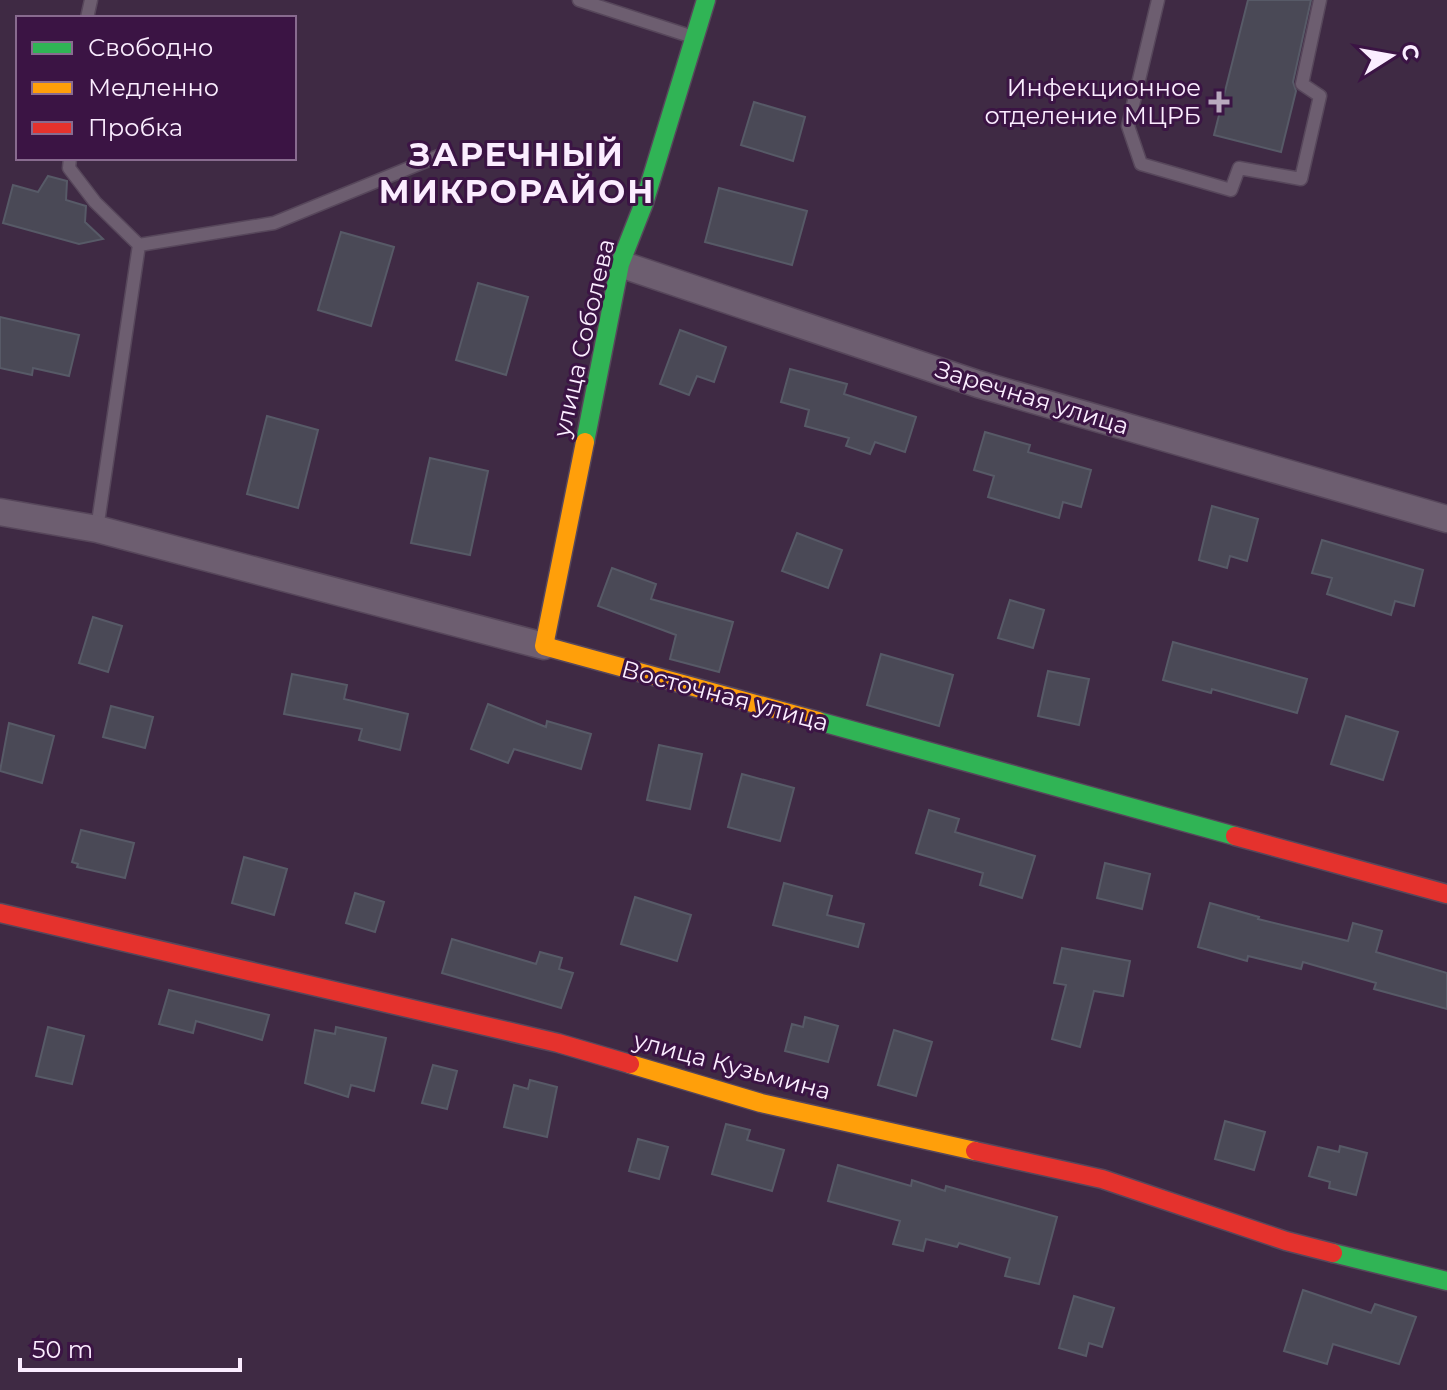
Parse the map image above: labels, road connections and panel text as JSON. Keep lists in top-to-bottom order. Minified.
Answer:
{"streets":{"street":["улица Соболева","Заречная улица","Восточная улица","улица Кузьмина"]},"crossings":[["улица Соболева","Заречная улица"],["улица Соболева","Восточная улица"]],"districts":["ЗАРЕЧНЫЙ МИКРОРАЙОН"],"places":{"health":["Инфекционное отделение МЦРБ"]},"legend":["Свободно","Медленно","Пробка"],"scale_bar":"50 m","north":"right"}
